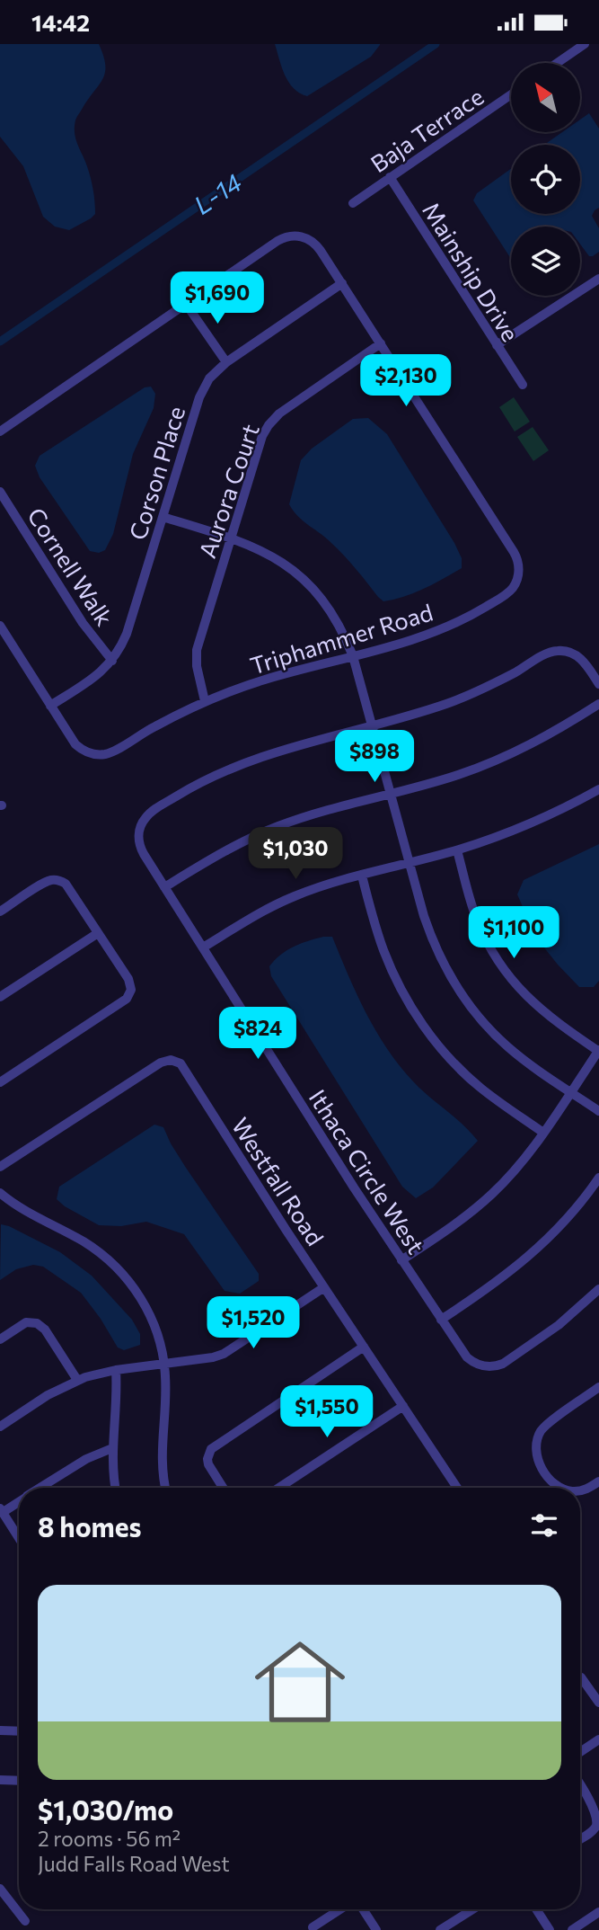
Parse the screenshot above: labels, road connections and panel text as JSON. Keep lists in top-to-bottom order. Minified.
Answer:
{"streets":{"street":["Baja Terrace","Mainship Drive","Corson Place","Aurora Court","Cornell Walk","Triphammer Road","Ithaca Circle West","Westfall Road"]},"crossings":[["Baja Terrace","Mainship Drive"],["Corson Place","Cornell Walk"],["Corson Place","Triphammer Road"],["Aurora Court","Triphammer Road"]],"water":["L-14"],"north":"top left","page":{"status":"14:42","price":["$1,690","$2,130","$898","$1,030","$1,100","$824","$1,520","$1,550"],"heading":"8 homes","list":[{"name":"$1,030/mo","note":"2 rooms · 56 m² · Judd Falls Road West"}]}}
